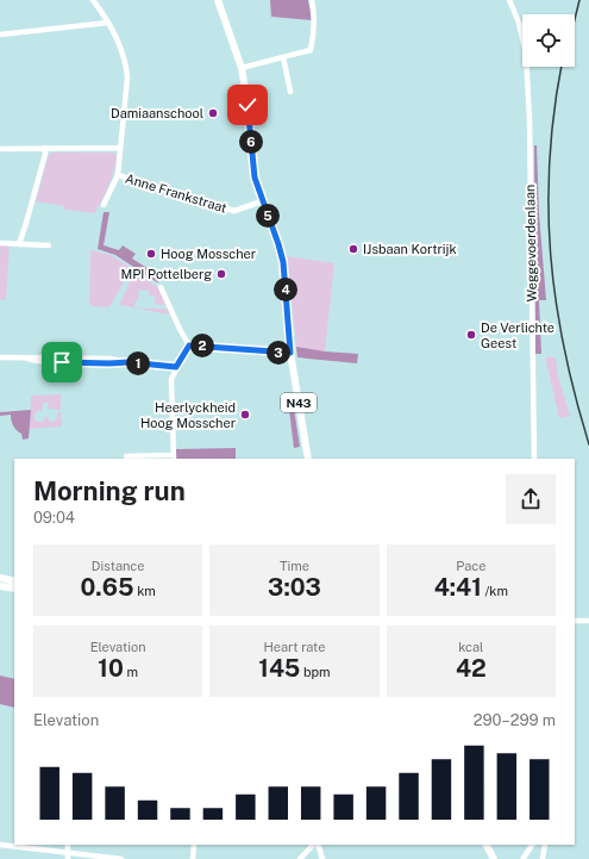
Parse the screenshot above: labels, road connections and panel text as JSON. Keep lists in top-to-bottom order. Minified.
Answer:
{"streets":{"main road":["N43"],"street":["Anne Frankstraat","Weggevoerdenlaan"]},"crossings":[["Anne Frankstraat","N43"]],"places":["Damiaanschool","IJsbaan Kortrijk","Hoog Mosscher","MPI Pottelberg","De Verlichte Geest","Heerlyckheid Hoog Mosscher"],"page":{"pins":["6","5","4","2","3","1"],"heading":["Morning run","09:04"],"stats":[["Distance","0.65 km"],["Time","3:03"],["Pace","4:41 /km"],["Elevation","10 m"],["Heart rate","145 bpm"],["kcal","42"]],"chart":["Elevation","290–299 m"]}}
